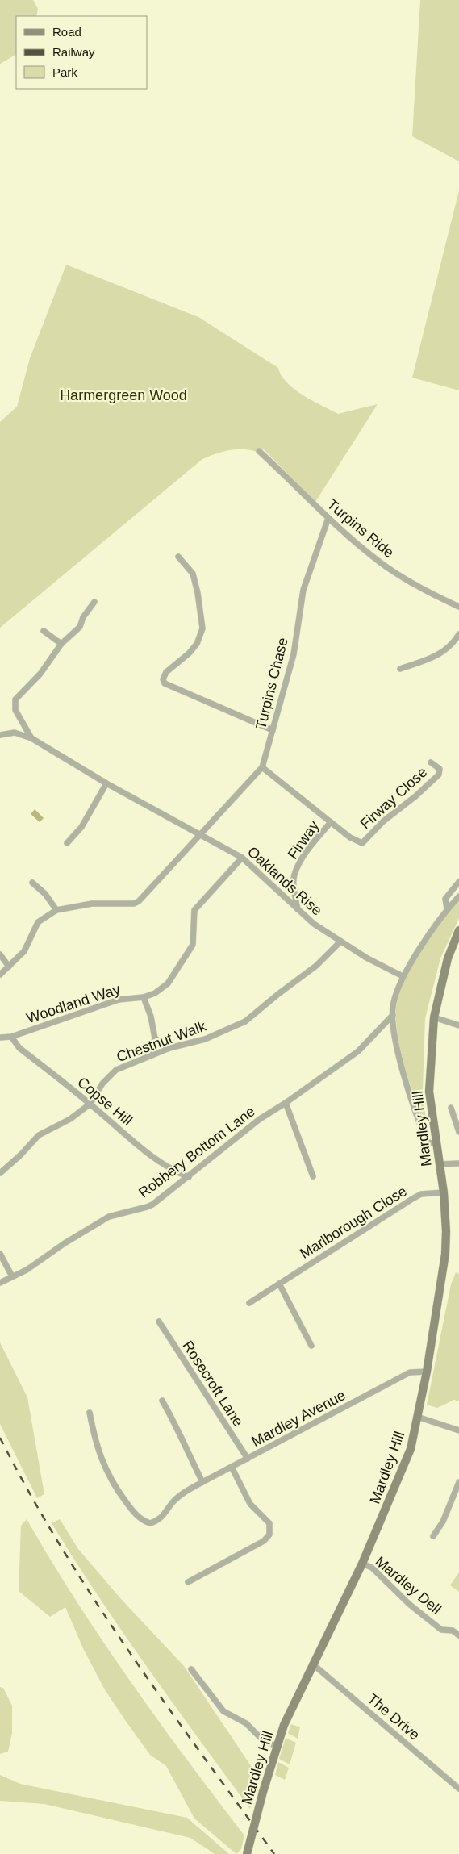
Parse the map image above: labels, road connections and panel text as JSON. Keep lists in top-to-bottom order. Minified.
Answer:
{"streets":{"main road":["Mardley Hill"],"street":["Turpins Ride","Turpins Chase","Firway Close","Firway","Oaklands Rise","Woodland Way","Chestnut Walk","Copse Hill","Robbery Bottom Lane","Marlborough Close","Rosecroft Lane","Mardley Avenue","Mardley Dell","The Drive"]},"crossings":[["Turpins Ride","Turpins Chase"],["Turpins Chase","Firway"],["Turpins Chase","Oaklands Rise"],["Firway Close","Firway"],["Firway","Oaklands Rise"],["Oaklands Rise","Woodland Way"],["Oaklands Rise","Chestnut Walk"],["Woodland Way","Copse Hill"],["Chestnut Walk","Copse Hill"],["Copse Hill","Robbery Bottom Lane"],["Mardley Hill","Marlborough Close"],["Mardley Hill","Mardley Avenue"],["Mardley Hill","Mardley Dell"],["Mardley Hill","The Drive"],["Rosecroft Lane","Mardley Avenue"]],"parks":["Harmergreen Wood"],"legend":["Road","Railway","Park"]}
